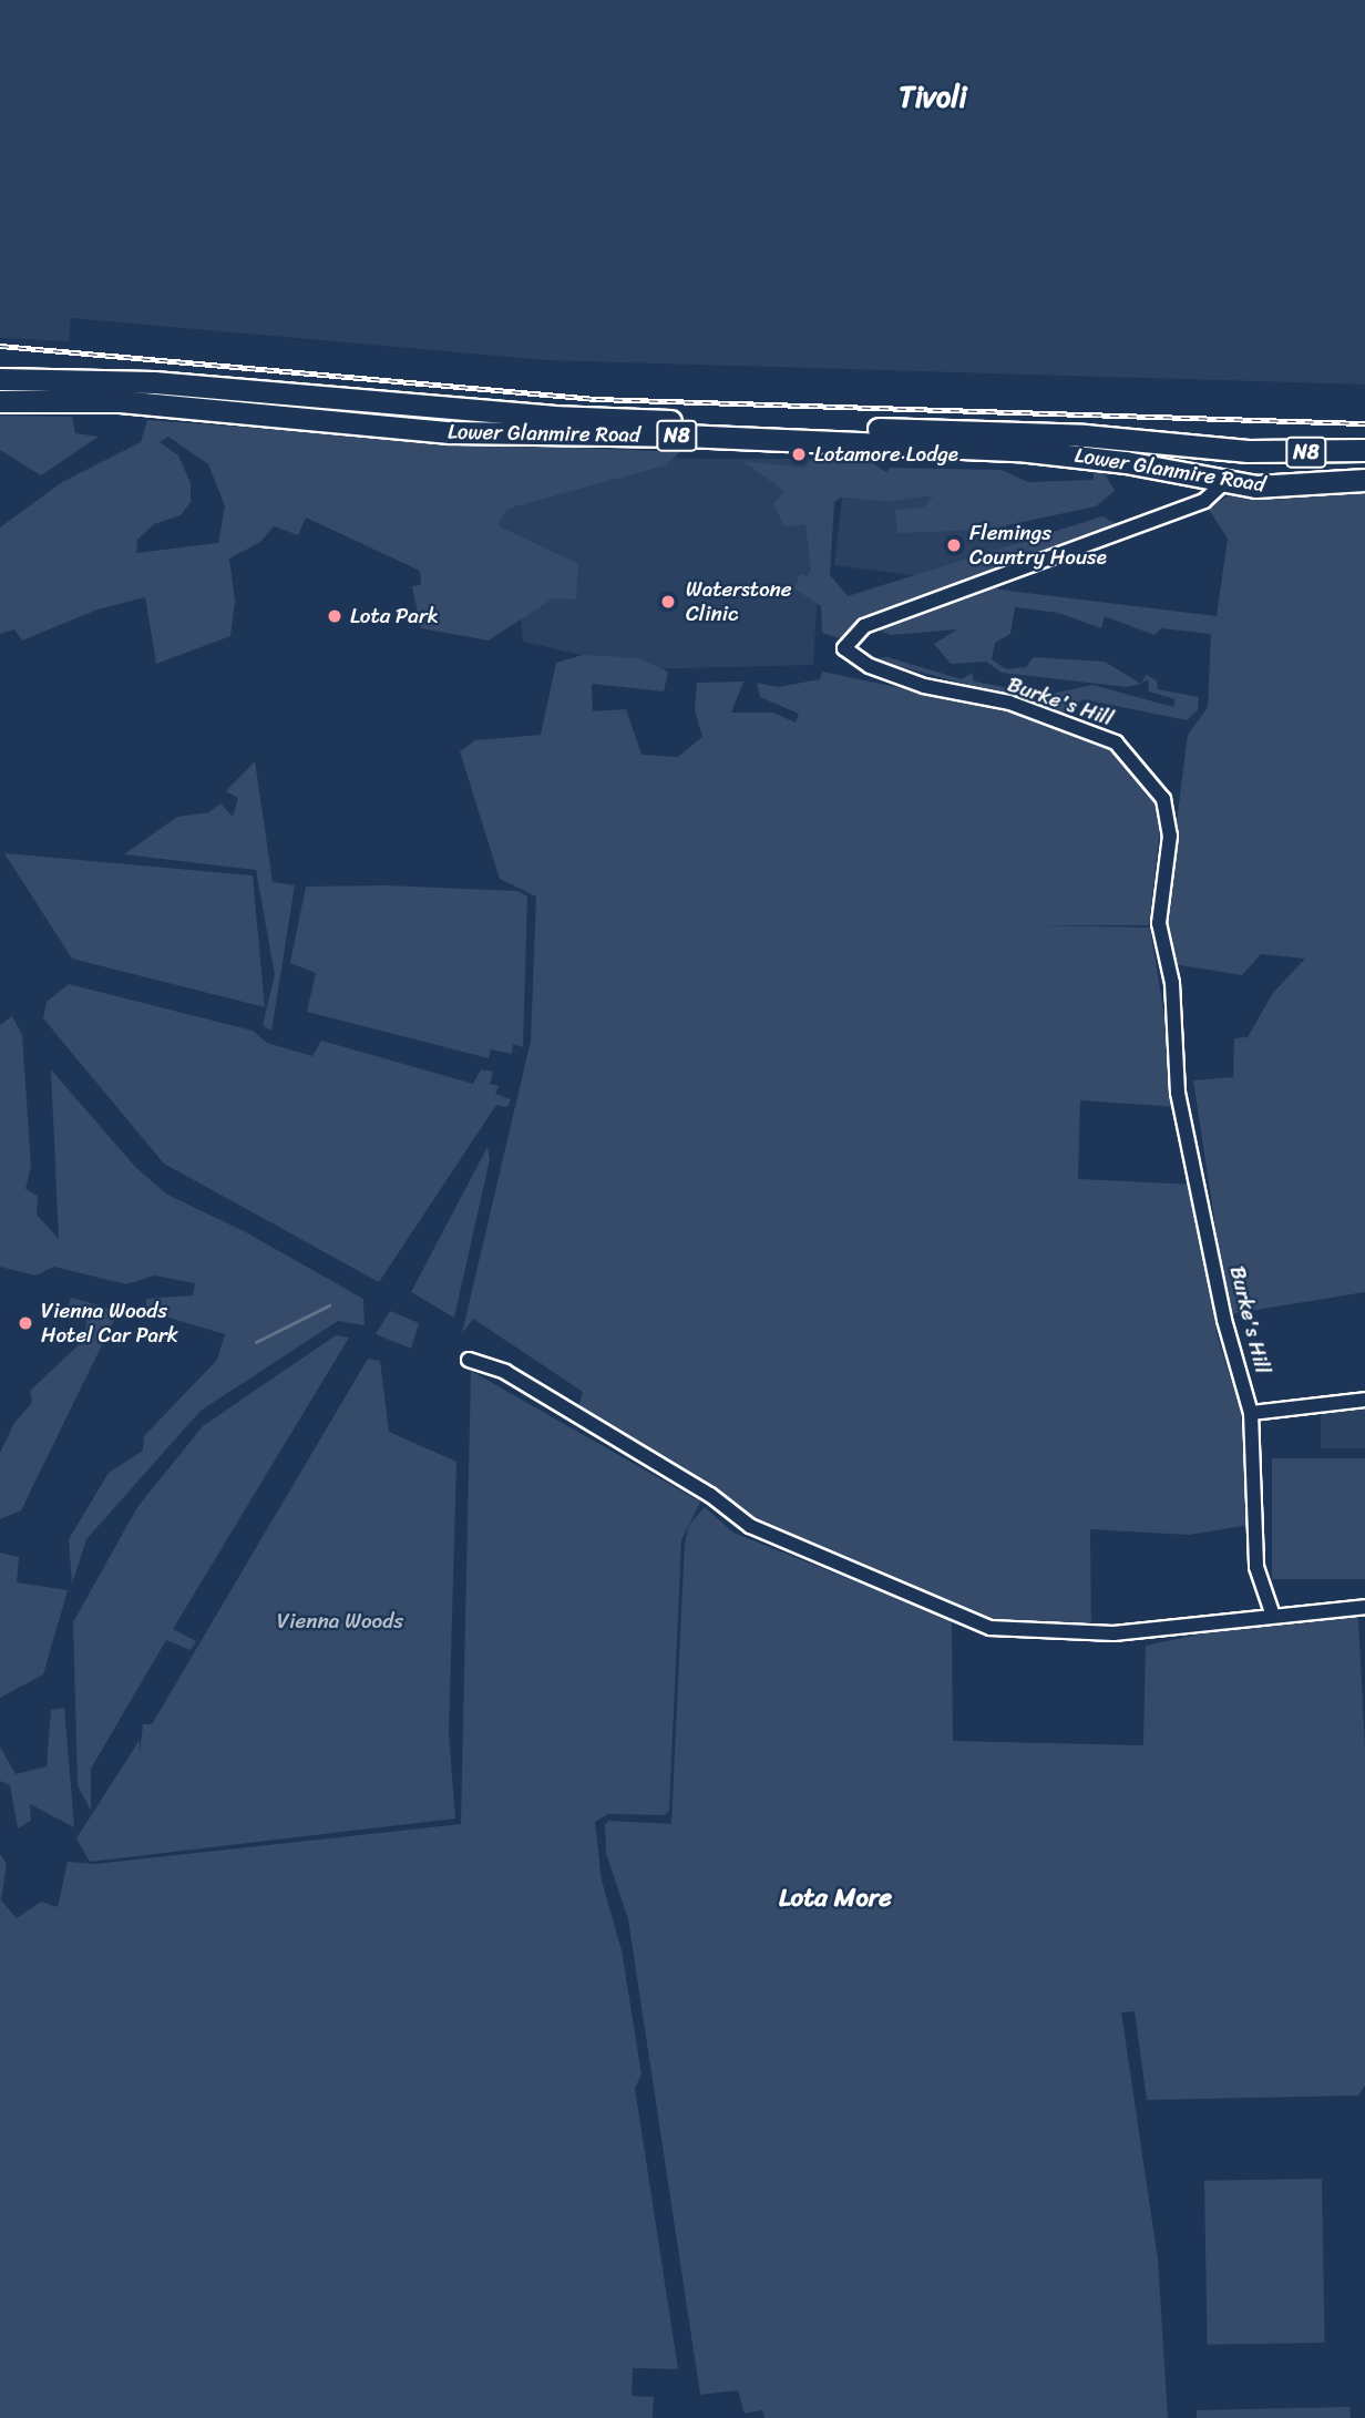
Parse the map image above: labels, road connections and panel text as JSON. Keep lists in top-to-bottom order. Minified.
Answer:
{"streets":{"highway":["Lower Glanmire Road","N8"],"street":["Burke's Hill"]},"crossings":[["Lower Glanmire Road","Burke's Hill"]],"districts":["Tivoli","Lota More"],"parks":["Vienna Woods"],"places":["Lotamore Lodge","Flemings Country House","Waterstone Clinic","Lota Park","Vienna Woods Hotel Car Park"]}
